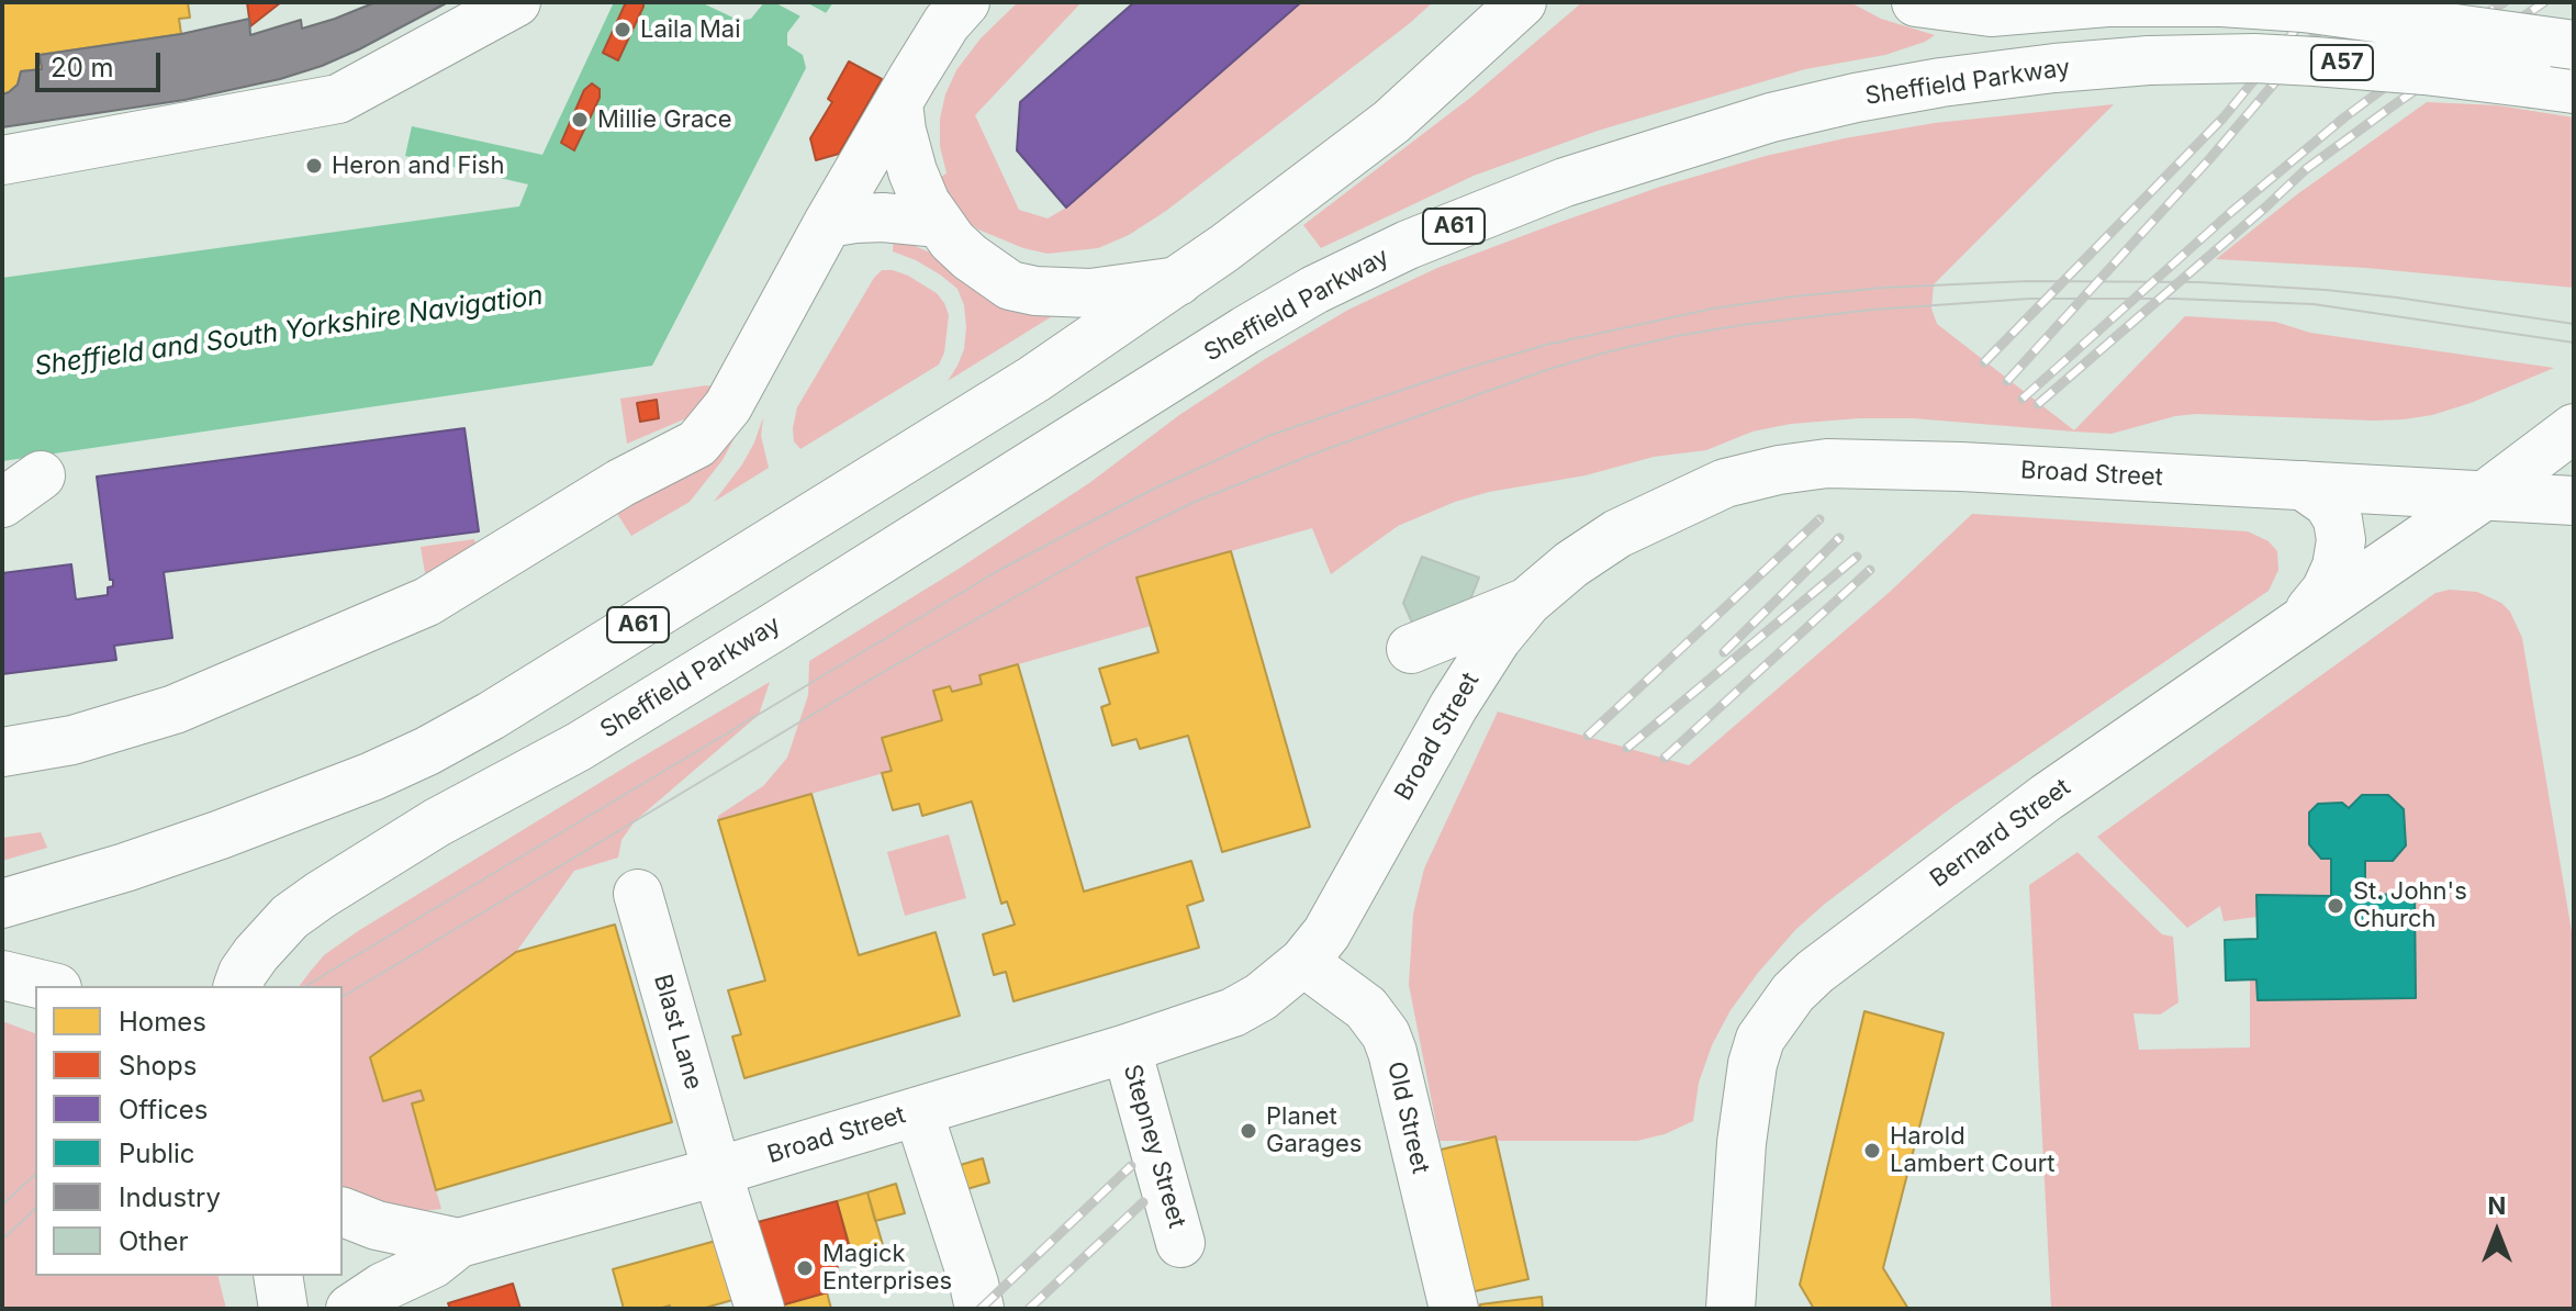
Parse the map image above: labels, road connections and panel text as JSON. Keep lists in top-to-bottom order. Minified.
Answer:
{"streets":{"main road":["A57","Sheffield Parkway","A61","Broad Street","Bernard Street","Blast Lane","Old Street","Stepney Street"]},"crossings":[["Sheffield Parkway","A61"],["Broad Street","Bernard Street"],["Broad Street","Blast Lane"],["Broad Street","Old Street"],["Broad Street","Stepney Street"]],"water":["Sheffield and South Yorkshire Navigation"],"places":["Laila Mai","Millie Grace","Heron and Fish","St. John's Church","Planet Garages","Harold Lambert Court","Magick Enterprises"],"legend":["Homes","Shops","Offices","Public","Industry","Other"],"scale_bar":"20 m","north":"top"}
